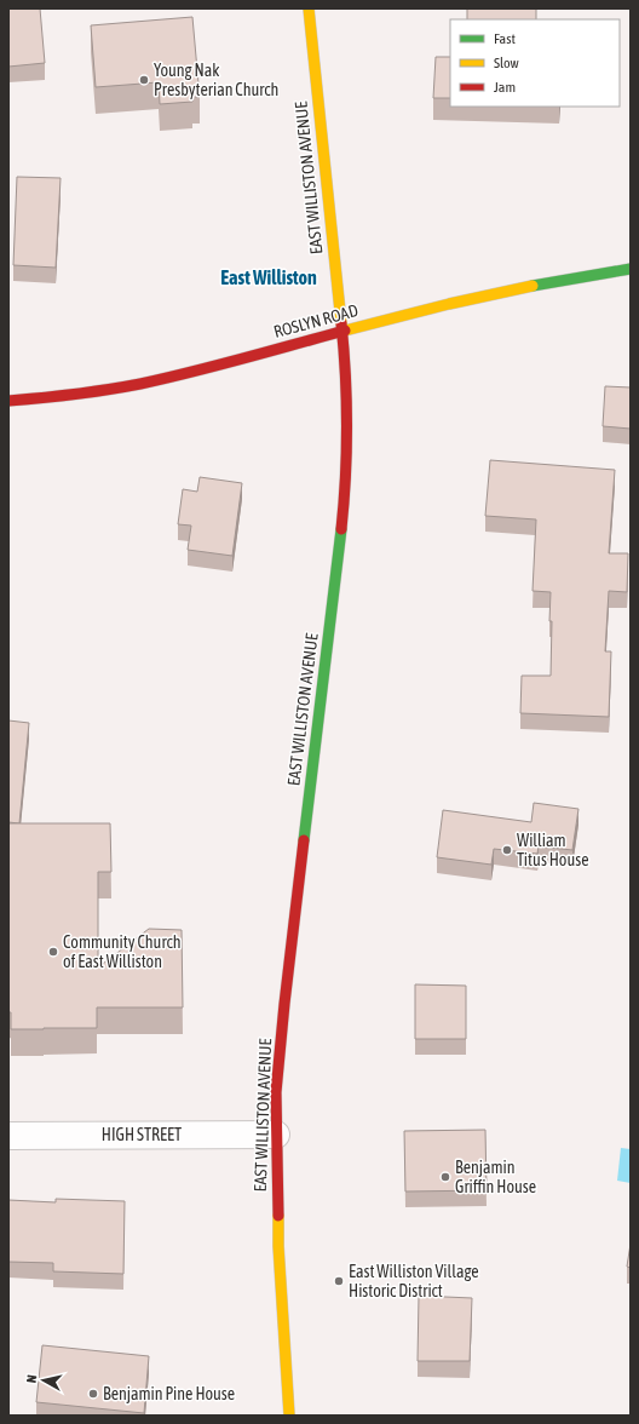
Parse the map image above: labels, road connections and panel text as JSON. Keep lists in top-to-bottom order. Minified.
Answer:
{"streets":{"main road":["EAST WILLISTON AVENUE","ROSLYN ROAD"],"street":["HIGH STREET"]},"crossings":[["EAST WILLISTON AVENUE","ROSLYN ROAD"],["EAST WILLISTON AVENUE","HIGH STREET"]],"districts":["East Williston"],"places":["Young Nak Presbyterian Church","William Titus House","Community Church of East Williston","Benjamin Griffin House","East Williston Village Historic District","Benjamin Pine House"],"legend":["Fast","Slow","Jam"],"north":"left"}
